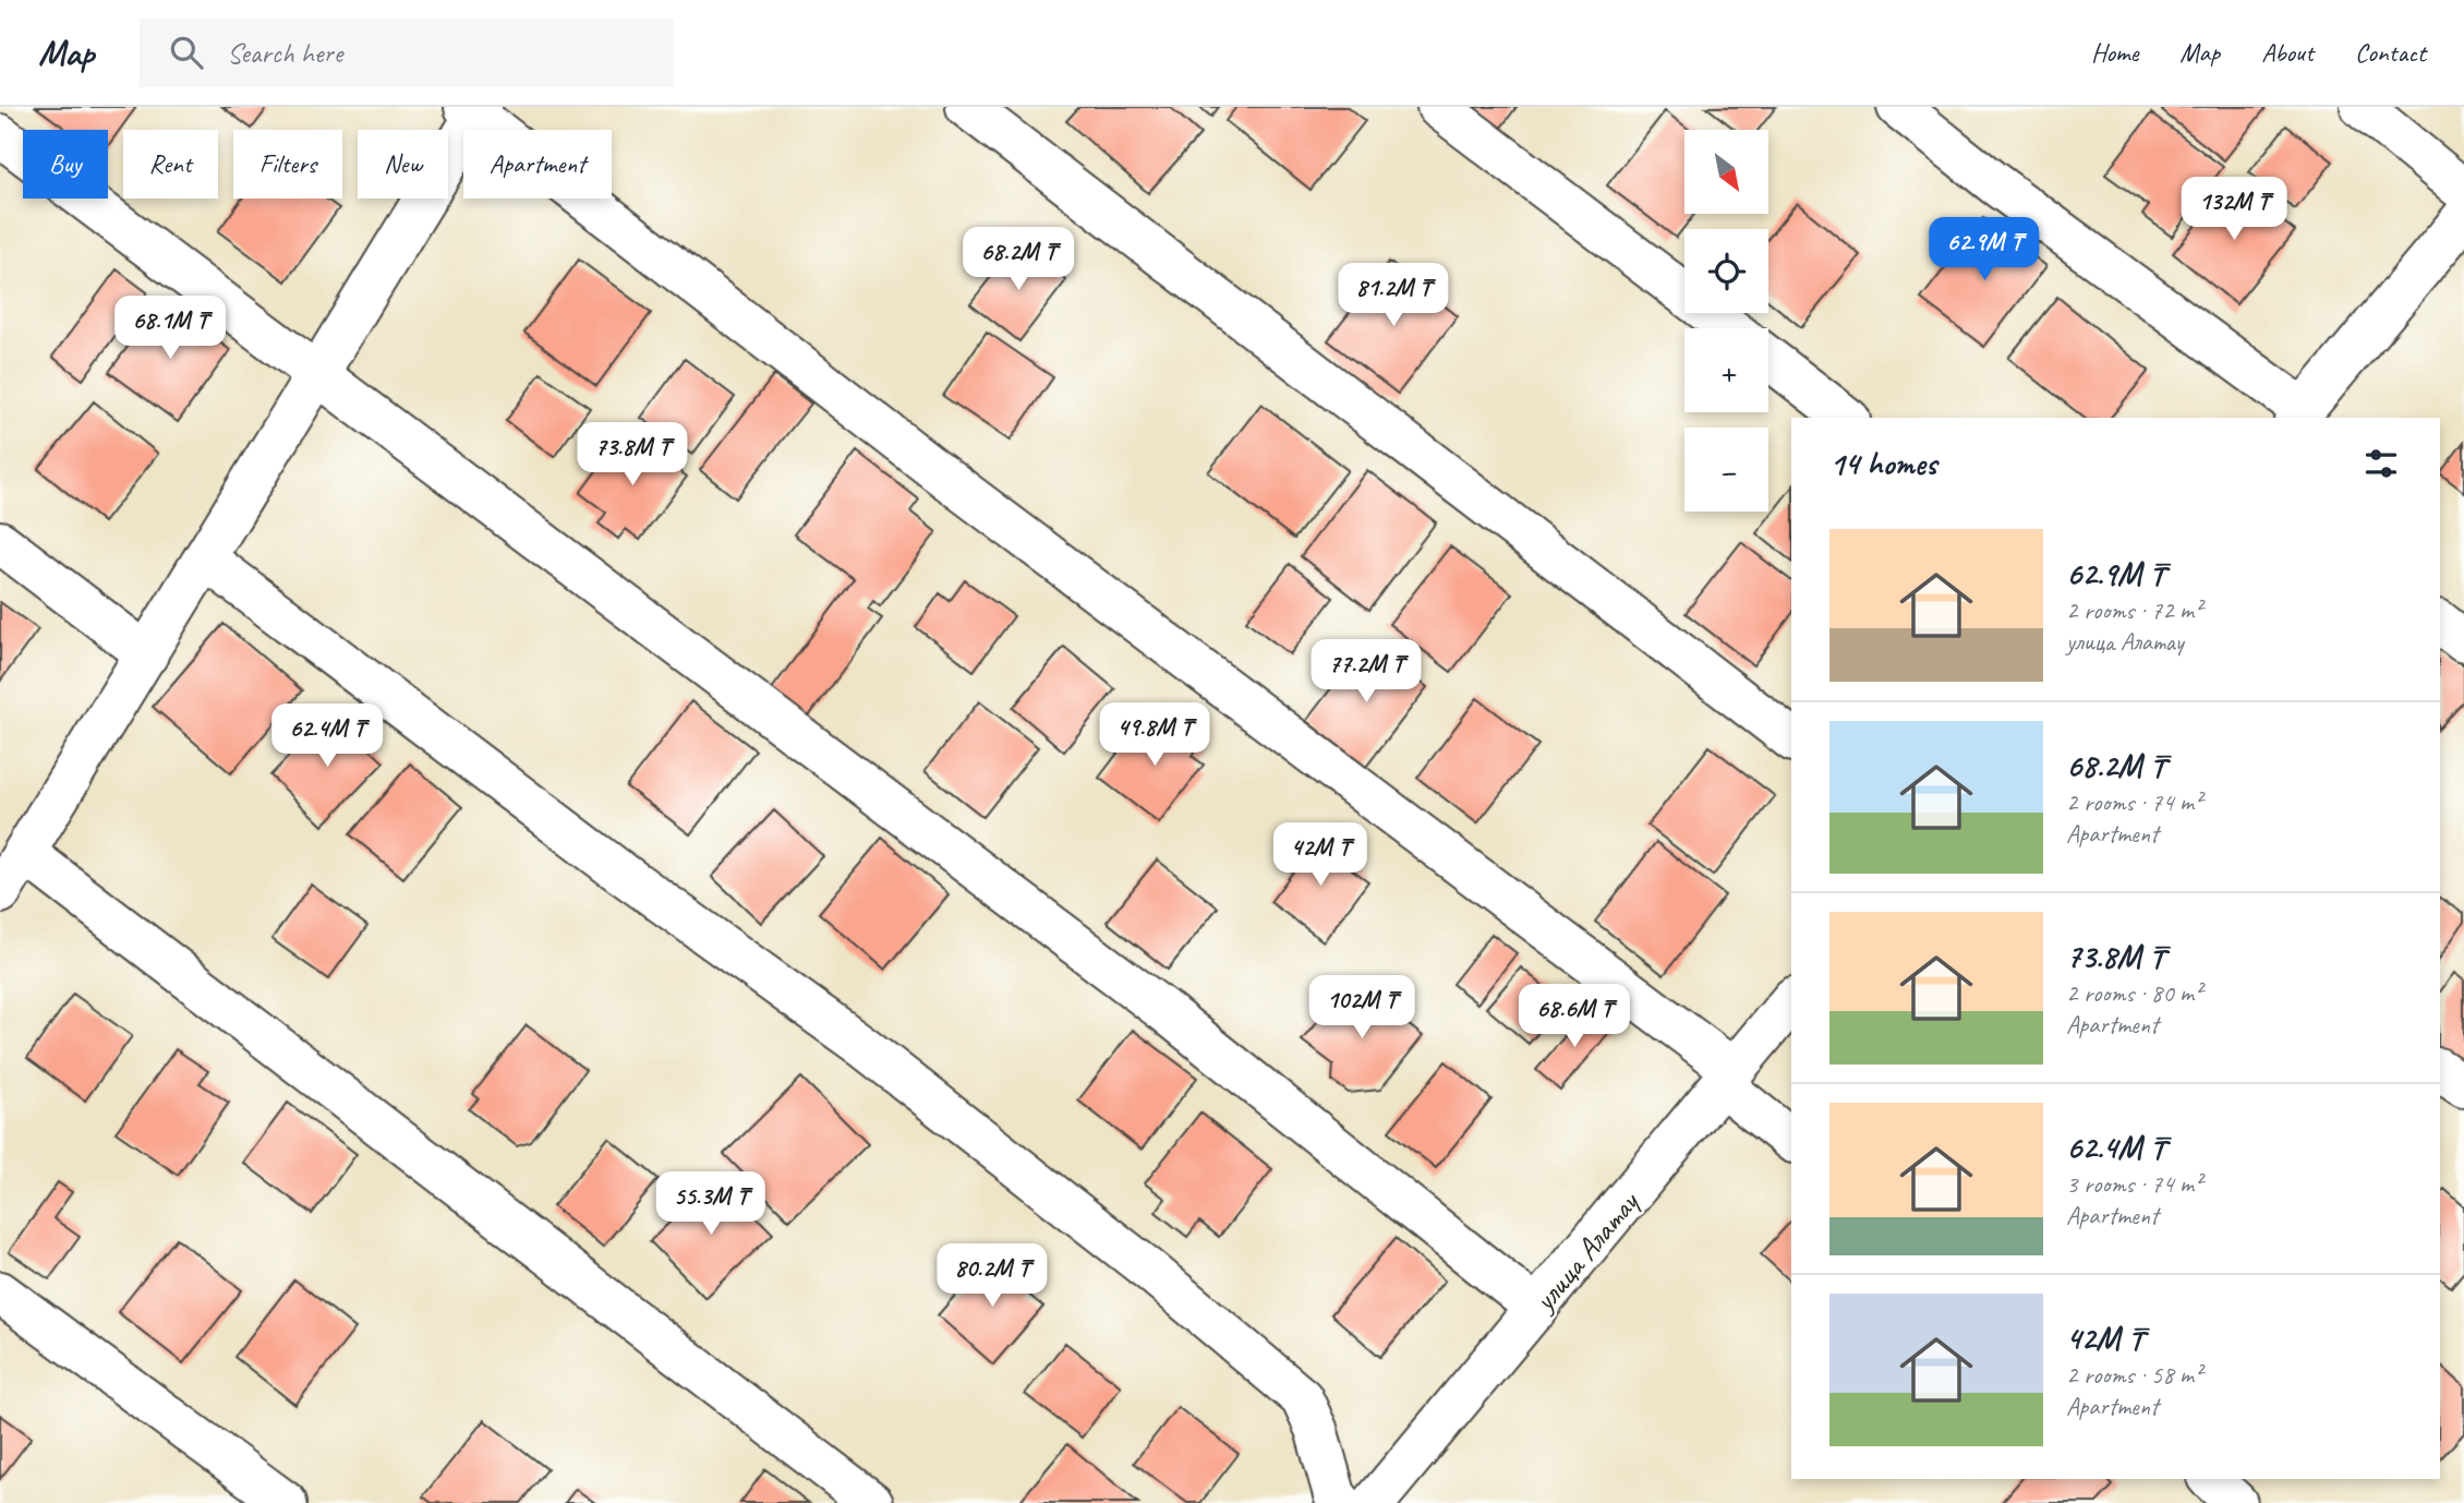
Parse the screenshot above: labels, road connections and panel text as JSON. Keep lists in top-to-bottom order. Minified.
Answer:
{"streets":{"street":["улица Алатау"]},"north":"bottom right","page":{"header":"Map","search":"Search here","nav":["Home","Map","About","Contact"],"map_buttons":["+","−"],"chip":["Buy","Rent","Filters","New","Apartment"],"price":["132M ₸","62.9M ₸","68.2M ₸","81.2M ₸","68.1M ₸","73.8M ₸","77.2M ₸","49.8M ₸","62.4M ₸","42M ₸","102M ₸","68.6M ₸","55.3M ₸","80.2M ₸"],"heading":"14 homes","list":[{"name":"62.9M ₸","note":"2 rooms · 72 m² · улица Алатау"},{"name":"68.2M ₸","note":"2 rooms · 74 m² · Apartment"},{"name":"73.8M ₸","note":"2 rooms · 80 m² · Apartment"},{"name":"62.4M ₸","note":"3 rooms · 74 m² · Apartment"},{"name":"42M ₸","note":"2 rooms · 58 m² · Apartment"}]}}
